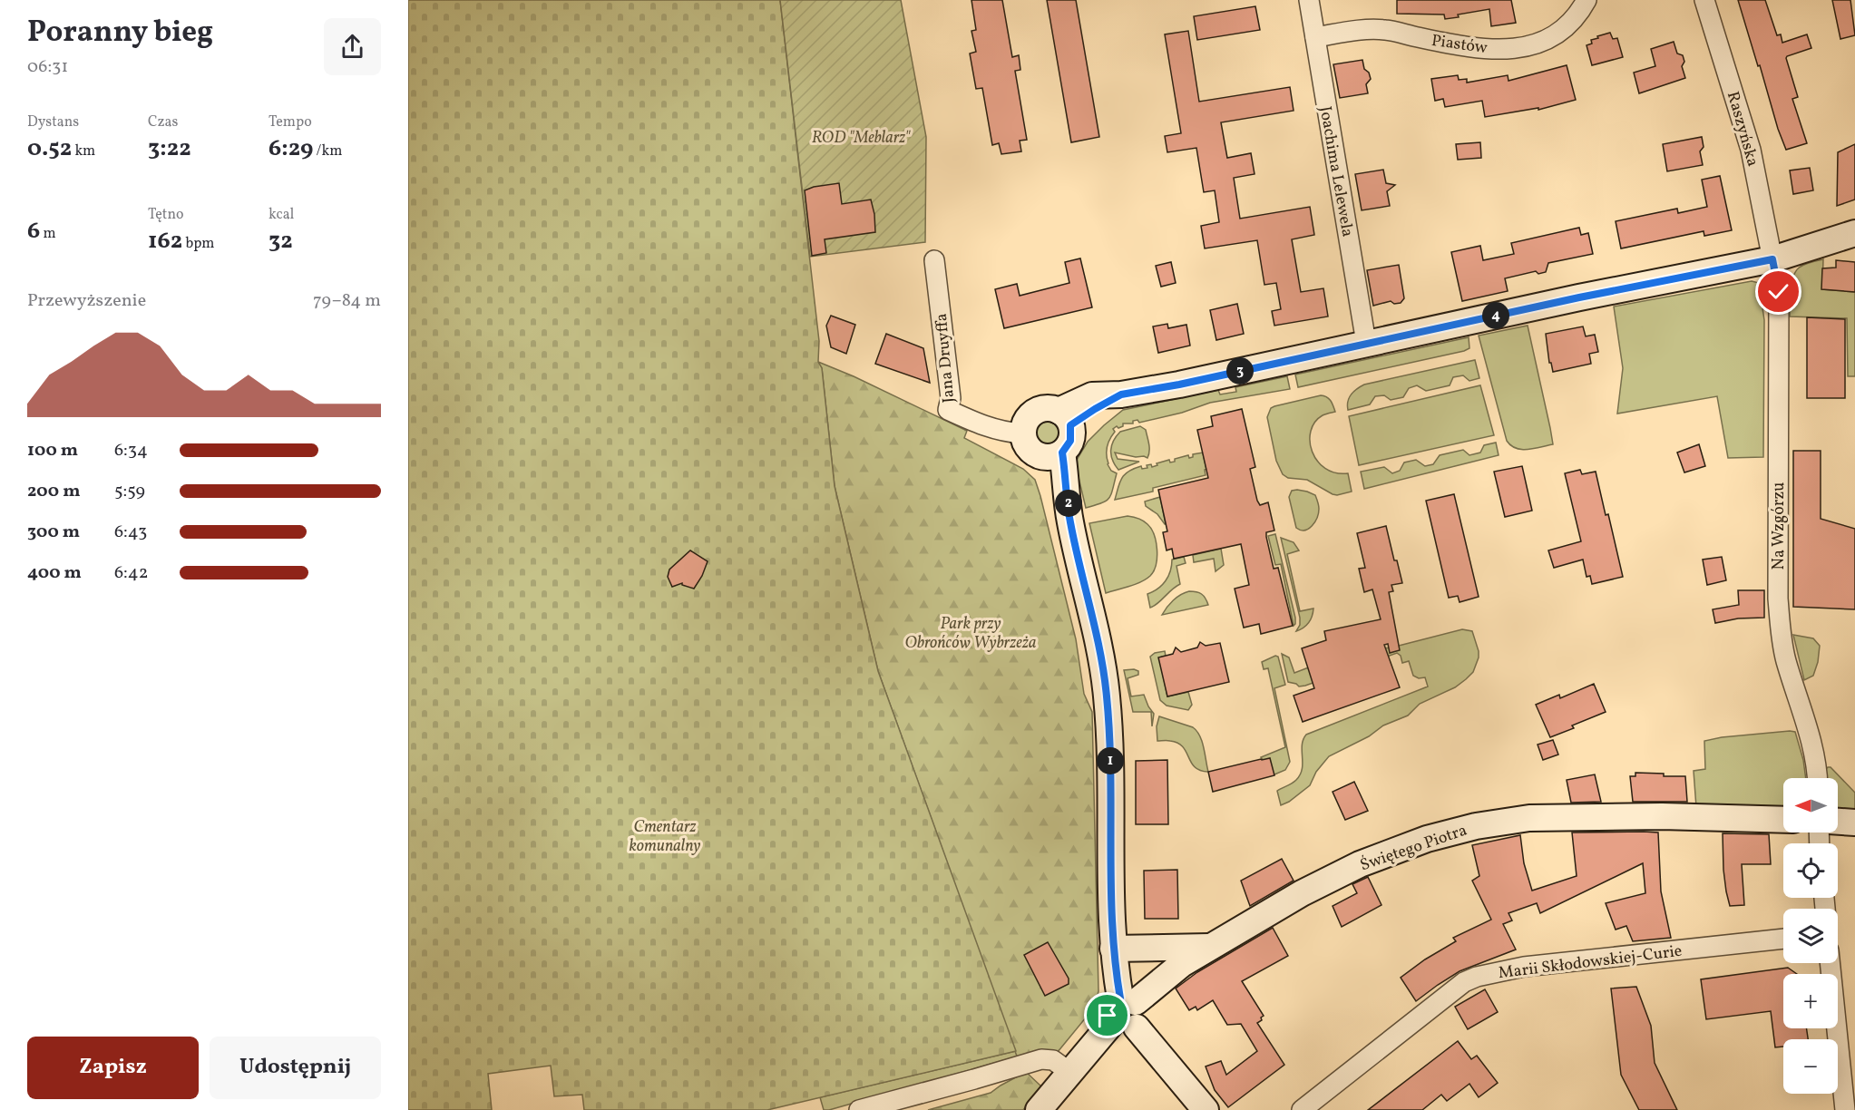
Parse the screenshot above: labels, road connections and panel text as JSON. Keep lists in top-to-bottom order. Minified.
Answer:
{"streets":{"street":["Piastów","Raszyńska","Joachima Lelewela","Jana Druyffa","Na Wzgórzu","Świętego Piotra","Marii Skłodowskiej-Curie"]},"crossings":[["Piastów","Joachima Lelewela"],["Raszyńska","Na Wzgórzu"]],"parks":["ROD \"Meblarz\"","Park przy Obrońców Wybrzeża","Cmentarz komunalny"],"north":"left","page":{"heading":["Poranny bieg","06:31"],"stats":[["Dystans","0.52 km"],["Czas","3:22"],["Tempo","6:29 /km"],["6 m"],["Tętno","162 bpm"],["kcal","32"]],"chart":["Przewyższenie","79–84 m"],"pins":["4","3","2","1"],"list":[{"name":"100 m","note":"6:34"},{"name":"200 m","note":"5:59"},{"name":"300 m","note":"6:43"},{"name":"400 m","note":"6:42"}],"map_buttons":["+","−"],"buttons":["Zapisz","Udostępnij"]}}
